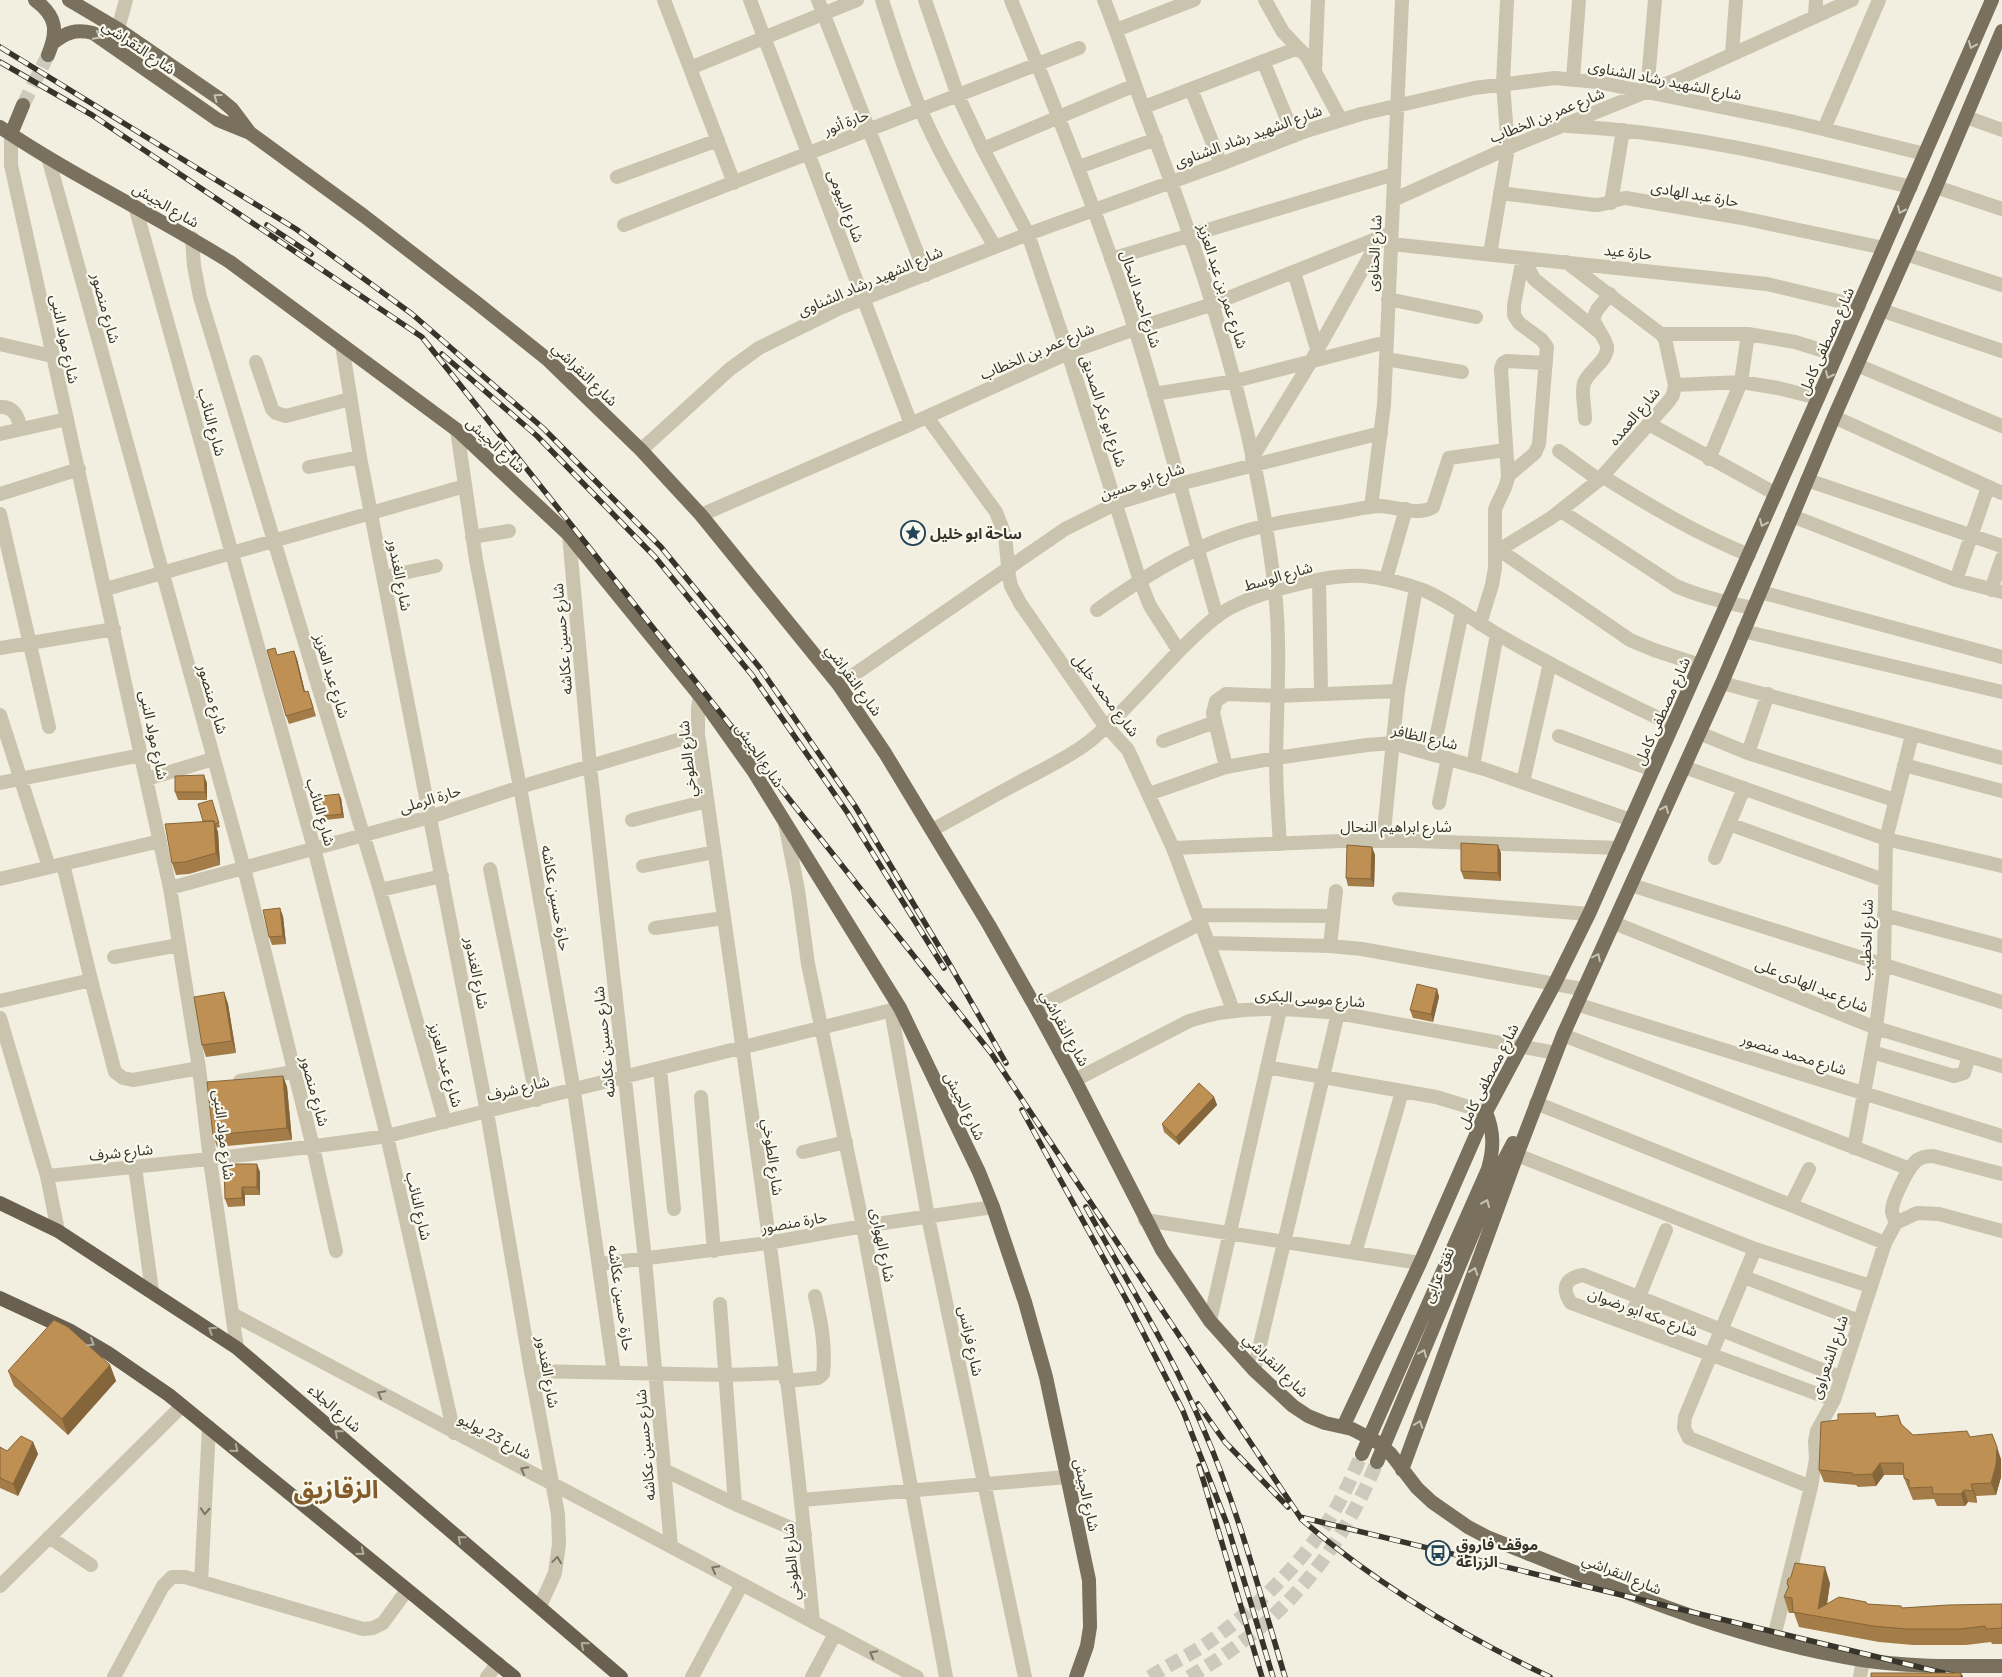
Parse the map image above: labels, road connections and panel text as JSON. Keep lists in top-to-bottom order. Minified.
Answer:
{"streets":{"highway":["شارع الجلاء"],"main road":["شارع النقراشي","شارع الجيش","شارع مصطفى كامل","نفق عرابى"],"street":["شارع الشهيد رشاد الشناوى","شارع عمر بن الخطاب","حارة أنور","حارة عبد الهادى","شارع البيومى","حارة عيد","شارع الحناوى","شارع عمر بن عبد العزيز","شارع احمد النحال","شارع منصور","شارع مولد النبى","شارع ابو بكر الصديق","شارع العمده","شارع النائب","شارع ابو حسين","شارع الغندور","شارع الوسط","شارع حسين عكاشه","شارع عبد العزيز","شارع محمد خليل","شارع الظافر","شارع الطوخي","حارة الرملى","شارع ابراهيم النحال","حارة حسين عكاشه","شارع الخطيب","شارع عبد الهادى على","شارع موسى البكرى","شارع محمد منصور","شارع شرف","حارة منصور","شارع الهوارى","شارع مكه ابو رضوان","شارع فرانس","شارع الشعراوى","شارع 23 يوليو"]},"crossings":[["شارع النقراشي","شارع الشهيد رشاد الشناوى"],["شارع النقراشي","شارع عمر بن الخطاب"],["شارع النقراشي","شارع مصطفى كامل"],["شارع النقراشي","شارع ابو حسين"],["شارع النقراشي","شارع الوسط"],["شارع النقراشي","شارع موسى البكرى"],["شارع النقراشي","نفق عرابى"],["شارع النقراشي","شارع الشعراوى"],["شارع الشهيد رشاد الشناوى","شارع عمر بن الخطاب"],["شارع الشهيد رشاد الشناوى","شارع البيومى"],["شارع الشهيد رشاد الشناوى","شارع الحناوى"],["شارع الشهيد رشاد الشناوى","شارع عمر بن عبد العزيز"],["شارع الشهيد رشاد الشناوى","شارع احمد النحال"],["شارع الشهيد رشاد الشناوى","شارع مصطفى كامل"],["شارع الشهيد رشاد الشناوى","شارع ابو بكر الصديق"],["شارع عمر بن الخطاب","شارع البيومى"],["شارع عمر بن الخطاب","حارة عيد"],["شارع عمر بن الخطاب","شارع الحناوى"],["شارع عمر بن الخطاب","شارع عمر بن عبد العزيز"],["شارع عمر بن الخطاب","شارع احمد النحال"],["شارع عمر بن الخطاب","شارع ابو بكر الصديق"],["شارع عمر بن الخطاب","شارع محمد خليل"],["حارة أنور","شارع البيومى"],["حارة أنور","شارع احمد النحال"],["حارة أنور","شارع ابو بكر الصديق"],["حارة عبد الهادى","شارع مصطفى كامل"],["شارع الجيش","شارع منصور"],["شارع الجيش","شارع مولد النبى"],["شارع الجيش","شارع النائب"],["شارع الجيش","شارع الغندور"],["شارع الجيش","شارع حسين عكاشه"],["شارع الجيش","شارع عبد العزيز"],["شارع الجيش","شارع الطوخي"],["شارع الجيش","حارة حسين عكاشه"],["شارع الجيش","شارع شرف"],["شارع الجيش","حارة منصور"],["شارع الجيش","شارع الهوارى"],["شارع الجيش","شارع فرانس"],["حارة عيد","شارع الحناوى"],["حارة عيد","شارع مصطفى كامل"],["شارع الحناوى","شارع ابو حسين"],["شارع عمر بن عبد العزيز","شارع ابو حسين"],["شارع عمر بن عبد العزيز","شارع الوسط"],["شارع عمر بن عبد العزيز","شارع الظافر"],["شارع عمر بن عبد العزيز","شارع ابراهيم النحال"],["شارع احمد النحال","شارع ابو حسين"],["شارع احمد النحال","شارع الوسط"],["شارع منصور","حارة الرملى"],["شارع منصور","شارع شرف"],["شارع مولد النبى","حارة الرملى"],["شارع مولد النبى","شارع شرف"],["شارع مولد النبى","شارع الجلاء"],["شارع مولد النبى","شارع 23 يوليو"],["شارع مصطفى كامل","شارع الوسط"],["شارع مصطفى كامل","شارع الظافر"],["شارع مصطفى كامل","شارع ابراهيم النحال"],["شارع مصطفى كامل","شارع موسى البكرى"],["شارع مصطفى كامل","نفق عرابى"],["شارع ابو بكر الصديق","شارع ابو حسين"],["شارع ابو بكر الصديق","شارع الوسط"],["شارع النائب","حارة الرملى"],["شارع النائب","شارع شرف"],["شارع النائب","شارع 23 يوليو"],["شارع ابو حسين","شارع محمد خليل"],["شارع الغندور","حارة الرملى"],["شارع الغندور","شارع شرف"],["شارع الغندور","شارع الجلاء"],["شارع الغندور","شارع 23 يوليو"],["شارع الوسط","شارع محمد خليل"],["شارع حسين عكاشه","حارة الرملى"],["شارع حسين عكاشه","شارع شرف"],["شارع حسين عكاشه","حارة منصور"],["شارع حسين عكاشه","شارع 23 يوليو"],["شارع عبد العزيز","حارة الرملى"],["شارع عبد العزيز","شارع شرف"],["شارع محمد خليل","شارع الظافر"],["شارع محمد خليل","شارع ابراهيم النحال"],["شارع محمد خليل","شارع موسى البكرى"],["شارع الطوخي","حارة الرملى"],["شارع الطوخي","شارع شرف"],["شارع الطوخي","حارة منصور"],["شارع الطوخي","شارع 23 يوليو"],["حارة الرملى","حارة حسين عكاشه"],["حارة حسين عكاشه","شارع شرف"],["حارة حسين عكاشه","حارة منصور"],["شارع الخطيب","شارع عبد الهادى على"],["شارع الخطيب","شارع محمد منصور"],["شارع شرف","شارع الهوارى"],["شارع شرف","شارع فرانس"],["حارة منصور","شارع الهوارى"],["حارة منصور","شارع فرانس"],["شارع مكه ابو رضوان","شارع الشعراوى"]],"one_way":["شارع 23 يوليو"],"districts":["الزقازيق"],"places":{"place":["ساحة ابو خليل"],"bus stop":["موقف فاروق الزراعة"]}}
